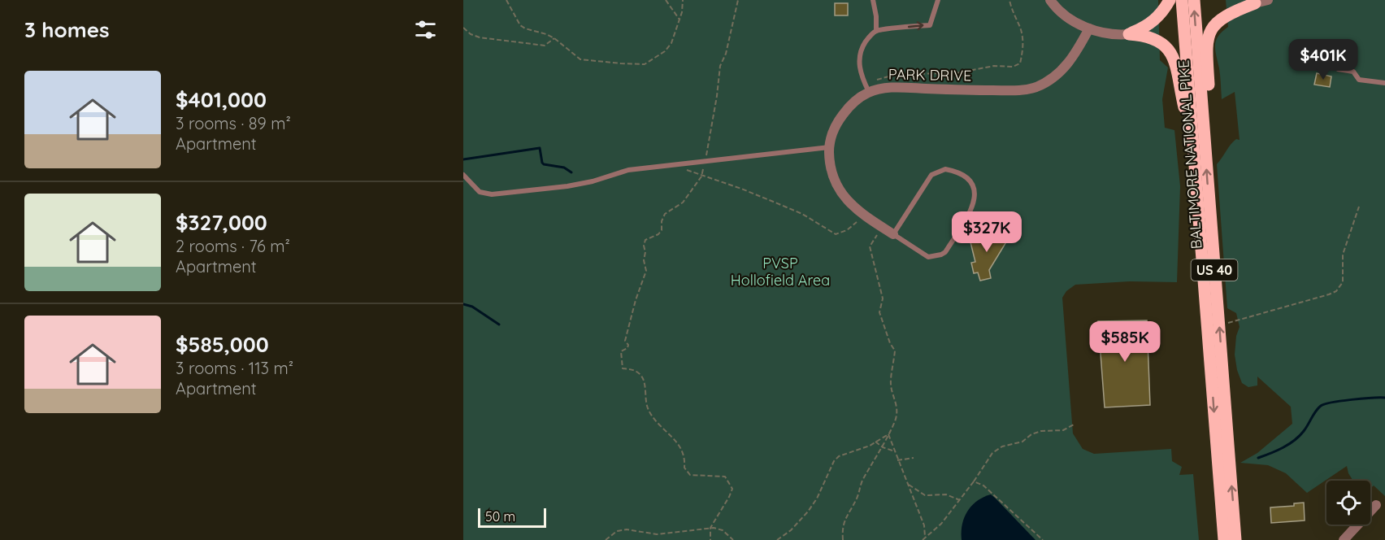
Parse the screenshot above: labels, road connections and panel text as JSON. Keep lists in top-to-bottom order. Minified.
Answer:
{"streets":{"main road":["BALTIMORE NATIONAL PIKE","US 40"],"street":["PARK DRIVE"]},"parks":["PVSP Hollofield Area"],"scale_bar":"50 m","page":{"heading":"3 homes","price":["$401K","$327K","$585K"],"list":[{"name":"$401,000","note":"3 rooms · 89 m² · Apartment"},{"name":"$327,000","note":"2 rooms · 76 m² · Apartment"},{"name":"$585,000","note":"3 rooms · 113 m² · Apartment"}],"scale":"50 m"}}
